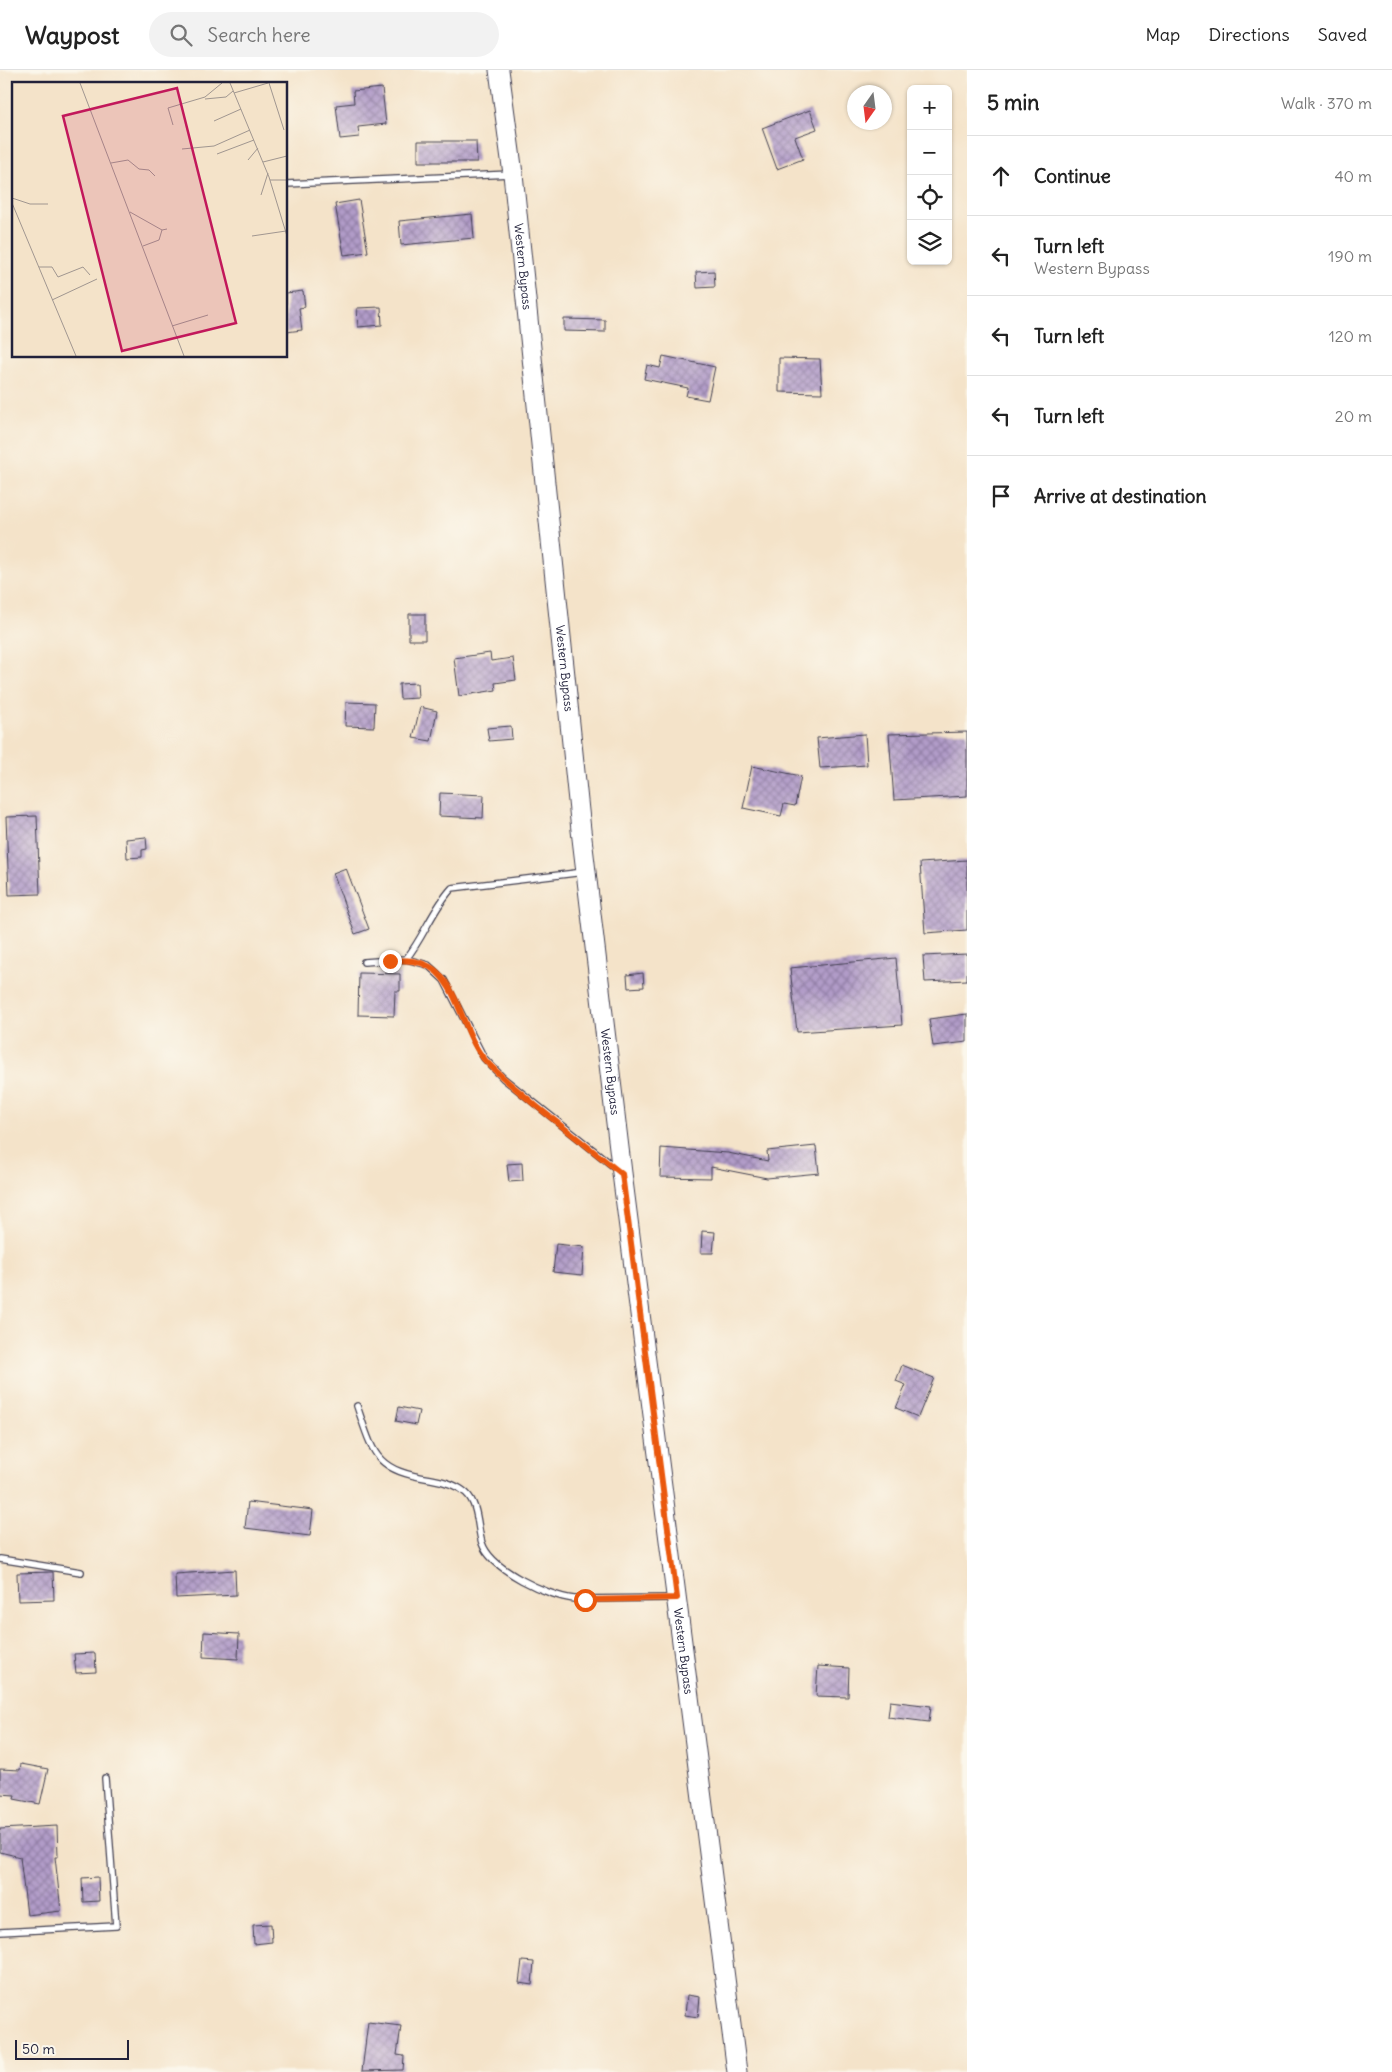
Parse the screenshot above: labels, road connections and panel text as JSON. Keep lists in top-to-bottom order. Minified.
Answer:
{"streets":{"main road":["Western Bypass"]},"scale_bar":"50 m","north":"bottom","page":{"header":"Waypost","search":"Search here","nav":["Map","Directions","Saved"],"heading":["5 min","Walk · 370 m"],"map_buttons":["+","−"],"list":[["Continue","40 m"],["Turn left","Western Bypass","190 m"],["Turn left","120 m"],["Turn left","20 m"],"Arrive at destination"],"scale":"50 m"}}
